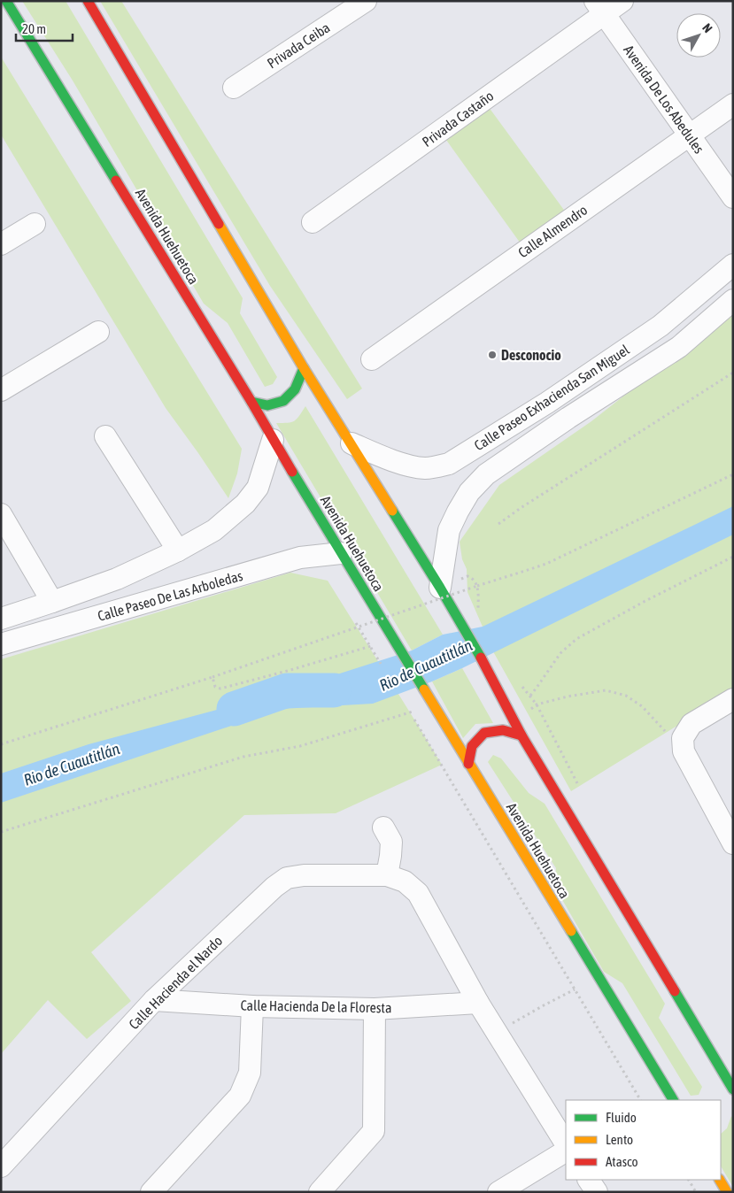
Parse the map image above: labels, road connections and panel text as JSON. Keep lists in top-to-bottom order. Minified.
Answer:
{"streets":{"main road":["Avenida Huehuetoca"],"street":["Privada Ceiba","Avenida De Los Abedules","Privada Castaño","Calle Almendro","Calle Paseo Exhacienda San Miguel","Calle Paseo De Las Arboledas","Calle Hacienda el Nardo","Calle Hacienda De la Floresta"]},"crossings":[["Avenida De Los Abedules","Privada Castaño"],["Avenida De Los Abedules","Calle Almendro"],["Avenida Huehuetoca","Calle Paseo De Las Arboledas"],["Calle Hacienda el Nardo","Calle Hacienda De la Floresta"]],"water":["Rio de Cuautitlán"],"places":["Desconocio"],"legend":["Fluido","Lento","Atasco"],"scale_bar":"20 m","north":"top right"}
